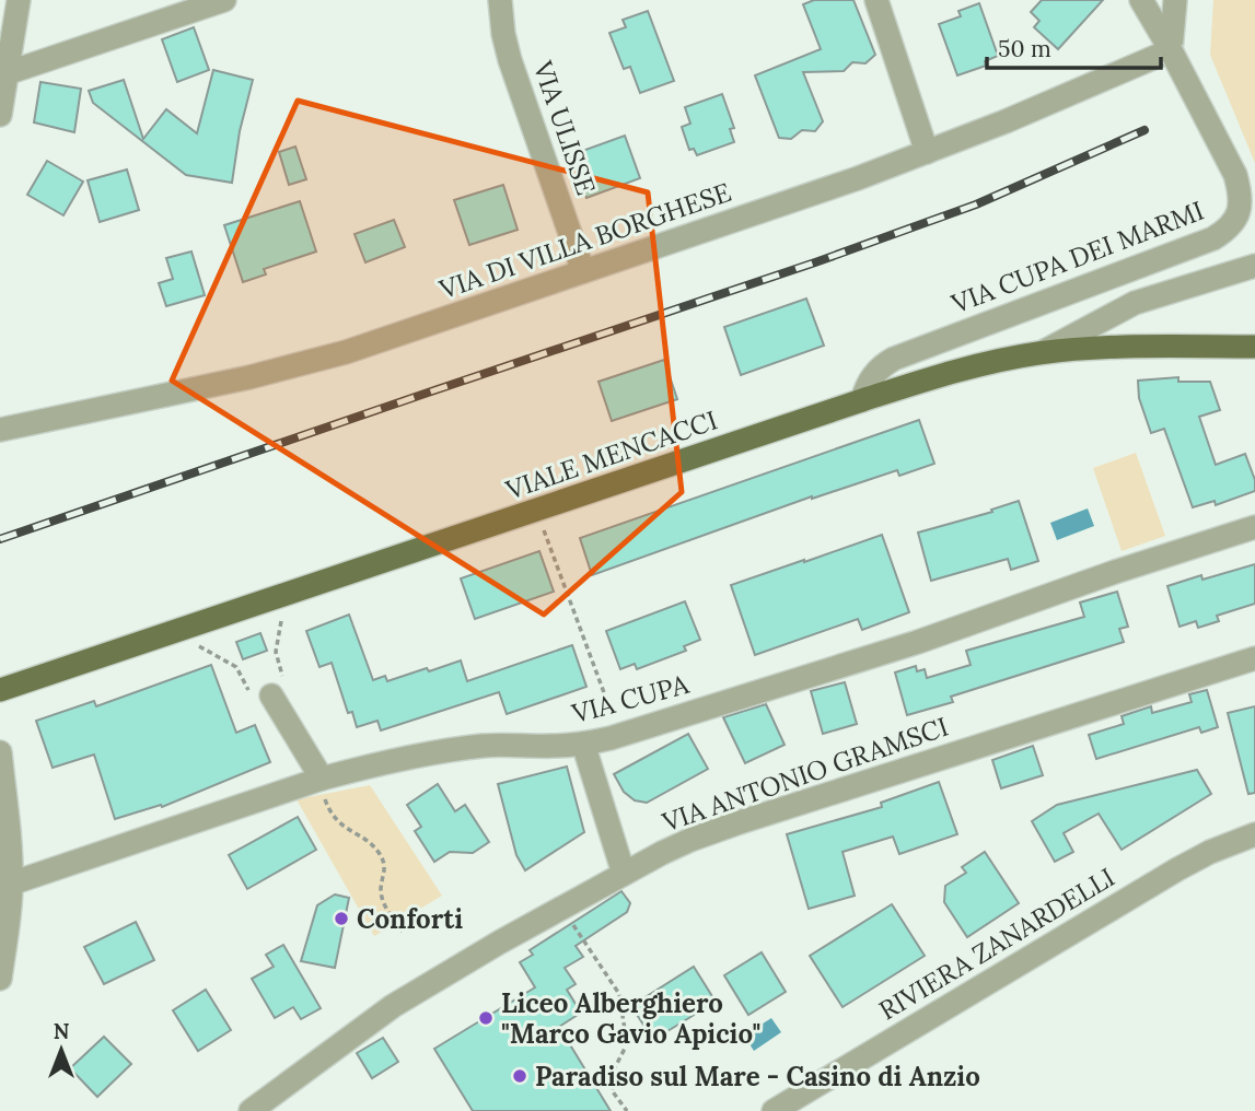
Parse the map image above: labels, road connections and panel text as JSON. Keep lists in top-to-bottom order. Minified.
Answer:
{"streets":{"main road":["VIALE MENCACCI"],"street":["VIA ULISSE","VIA DI VILLA BORGHESE","VIA CUPA DEI MARMI","VIA CUPA","VIA ANTONIO GRAMSCI","RIVIERA ZANARDELLI"]},"crossings":[["VIA ULISSE","VIA DI VILLA BORGHESE"],["VIA DI VILLA BORGHESE","VIA CUPA DEI MARMI"],["VIA CUPA DEI MARMI","VIALE MENCACCI"]],"places":["Conforti","Liceo Alberghiero \"Marco Gavio Apicio\"","Paradiso sul Mare - Casino di Anzio"],"scale_bar":"50 m","north":"top"}
